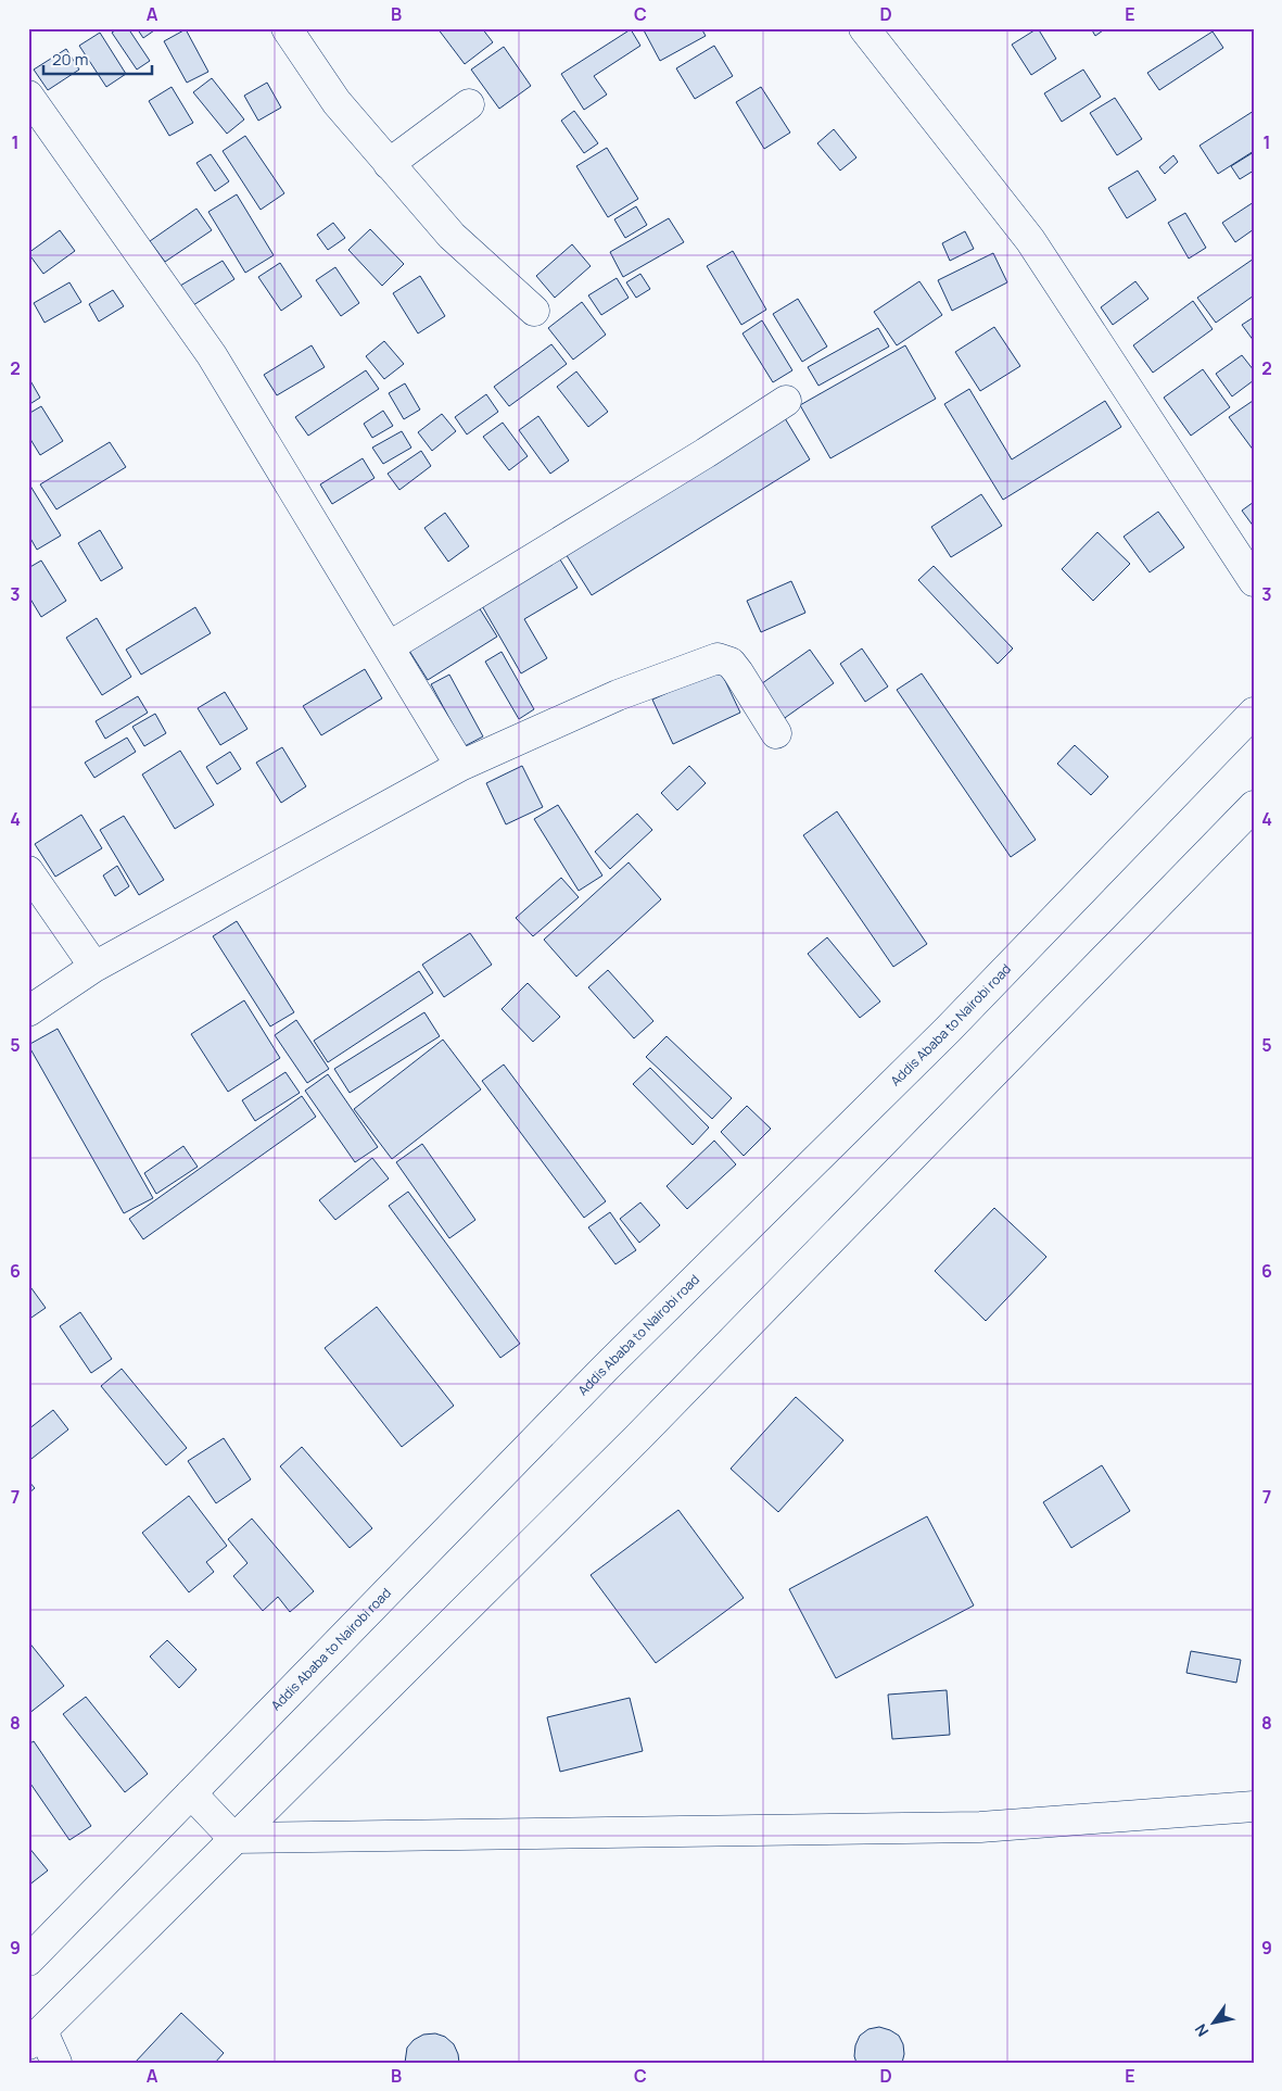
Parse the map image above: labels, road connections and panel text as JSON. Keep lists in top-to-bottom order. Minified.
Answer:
{"streets":{"main road":["Addis Ababa to Nairobi road"]},"scale_bar":"20 m","north":"bottom left","grid":{"columns":["A","B","C","D","E"],"rows":["1","2","3","4","5","6","7","8","9"]}}
